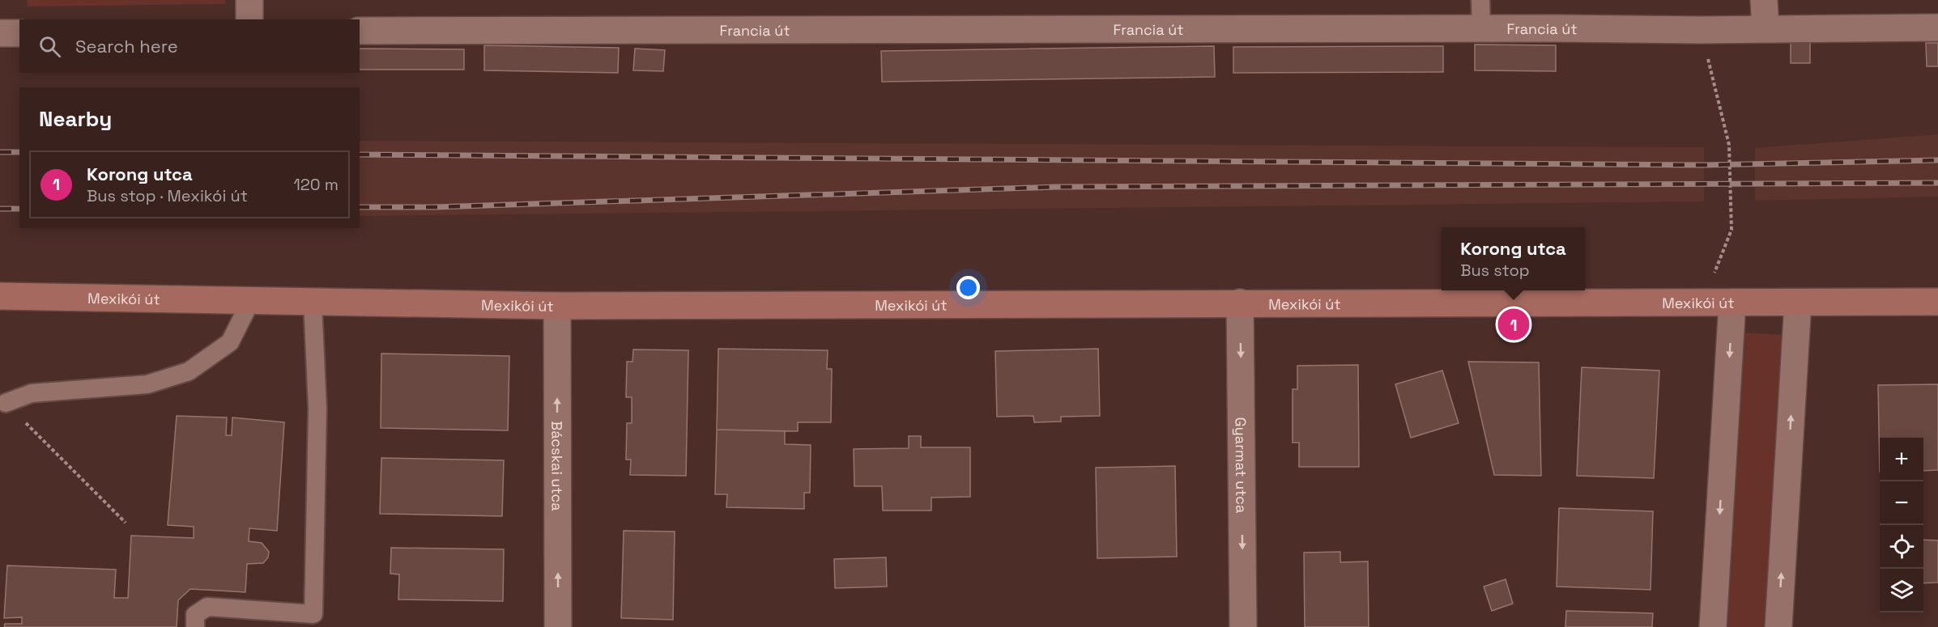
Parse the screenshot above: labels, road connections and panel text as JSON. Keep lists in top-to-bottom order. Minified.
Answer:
{"streets":{"street":["Francia út","Mexikói út","Gyarmat utca","Bácskai utca"]},"crossings":[["Mexikói út","Gyarmat utca"],["Mexikói út","Bácskai utca"]],"one_way":["Gyarmat utca","Bácskai utca"],"page":{"search":"Search here","heading":"Nearby","list":[{"mark":"1","name":"Korong utca","note":"Bus stop · Mexikói út","value":"120 m"}],"popup":["Korong utca","Bus stop"],"pins":"1","map_buttons":["+","−"]}}
